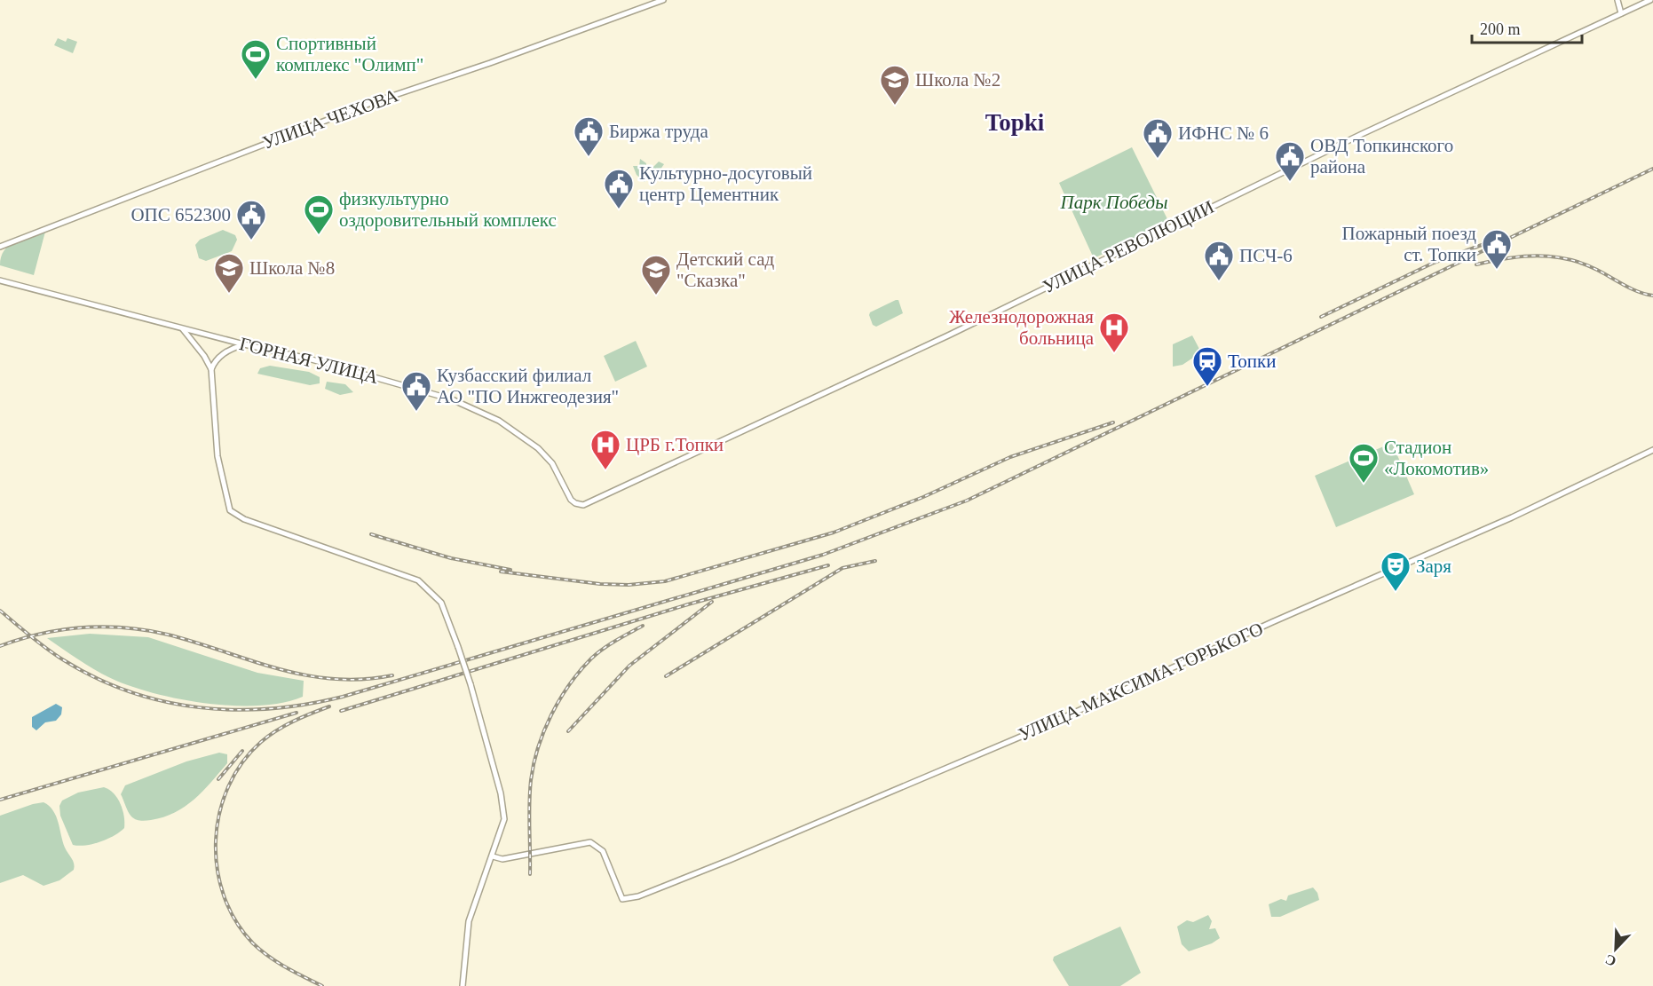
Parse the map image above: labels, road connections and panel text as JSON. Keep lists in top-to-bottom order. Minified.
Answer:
{"streets":{"street":["УЛИЦА ЧЕХОВА","УЛИЦА РЕВОЛЮЦИИ","ГОРНАЯ УЛИЦА","УЛИЦА МАКСИМА ГОРЬКОГО"]},"crossings":[["УЛИЦА РЕВОЛЮЦИИ","ГОРНАЯ УЛИЦА"]],"districts":["Topki"],"parks":["Парк Победы"],"places":{"sports":["Спортивный комплекс \"Олимп\"","физкультурно оздоровительный комплекс","Стадион «Локомотив»"],"school or university":["Школа №2","Школа №8","Детский сад \"Сказка\""],"public building":["Биржа труда","ИФНС № 6","ОВД Топкинского района","Культурно-досуговый центр Цементник","ОПС 652300","Пожарный поезд ст. Топки","ПСЧ-6","Кузбасский филиал АО \"ПО Инжгеодезия\""],"hospital":["Железнодорожная больница","ЦРБ г.Топки"],"station":["Топки"],"theatre":["Заря"]},"scale_bar":"200 m","north":"bottom left"}
